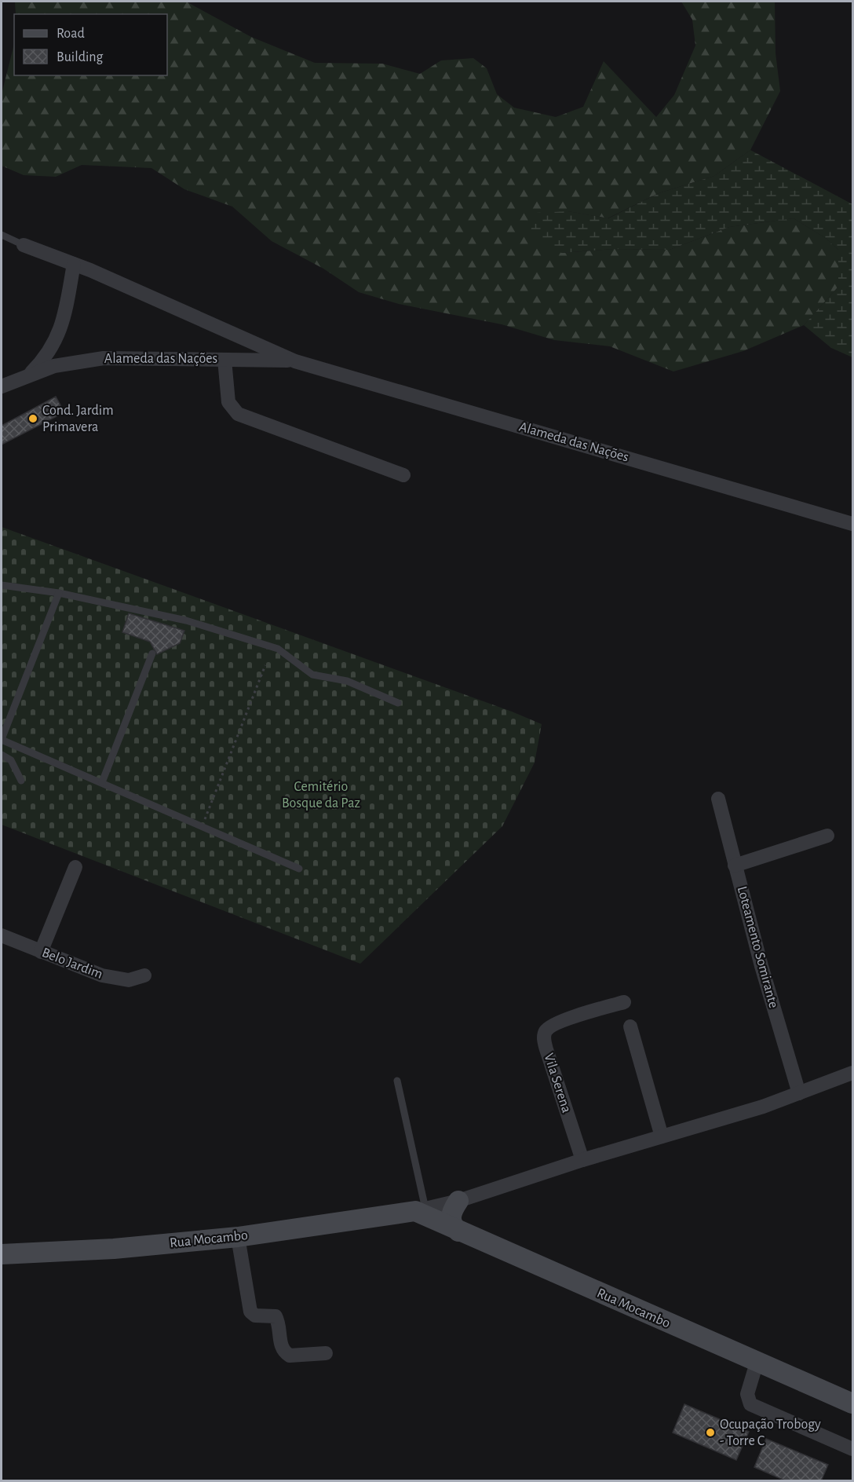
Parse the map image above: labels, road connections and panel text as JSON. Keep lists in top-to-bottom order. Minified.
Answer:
{"streets":{"main road":["Rua Mocambo"],"street":["Alameda das Nações","Loteamento Somirante","Belo Jardim","Vila Serena"]},"crossings":[["Loteamento Somirante","Rua Mocambo"],["Vila Serena","Rua Mocambo"]],"parks":["Cemitério Bosque da Paz"],"places":["Cond. Jardim Primavera","Ocupação Trobogy - Torre C"],"legend":["Road","Building"]}
